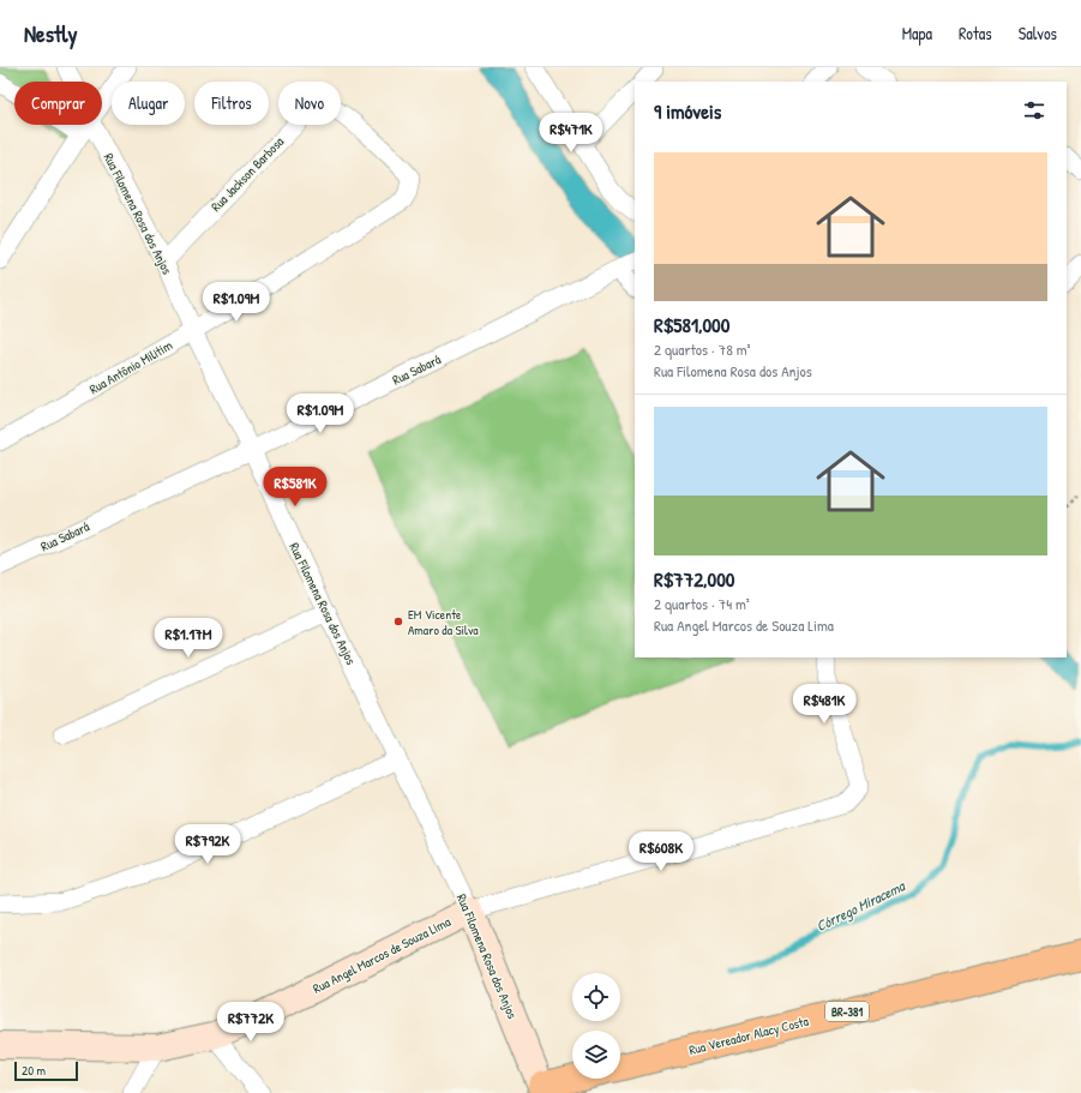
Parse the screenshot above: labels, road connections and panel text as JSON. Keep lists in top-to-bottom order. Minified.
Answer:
{"streets":{"main road":["BR-381","Rua Vereador Alacy Costa"],"street":["Rua Jackson Barbosa","Rua Filomena Rosa dos Anjos","Rua Antônio Militim","Rua Sabará","Rua Angel Marcos de Souza Lima"]},"crossings":[["Rua Jackson Barbosa","Rua Filomena Rosa dos Anjos"],["Rua Filomena Rosa dos Anjos","Rua Antônio Militim"],["Rua Filomena Rosa dos Anjos","Rua Sabará"],["Rua Filomena Rosa dos Anjos","Rua Angel Marcos de Souza Lima"]],"water":["Córrego Miracema"],"places":["EM Vicente Amaro da Silva"],"scale_bar":"20 m","page":{"header":"Nestly","nav":["Mapa","Rotas","Salvos"],"chip":["Comprar","Alugar","Filtros","Novo"],"heading":"9 imóveis","price":["R$471K","R$1.09M","R$1.09M","R$581K","R$1.17M","R$481K","R$792K","R$608K","R$772K"],"list":[{"name":"R$581,000","note":"2 quartos · 78 m² · Rua Filomena Rosa dos Anjos"},{"name":"R$772,000","note":"2 quartos · 74 m² · Rua Angel Marcos de Souza Lima"}],"scale":"20 m"}}
